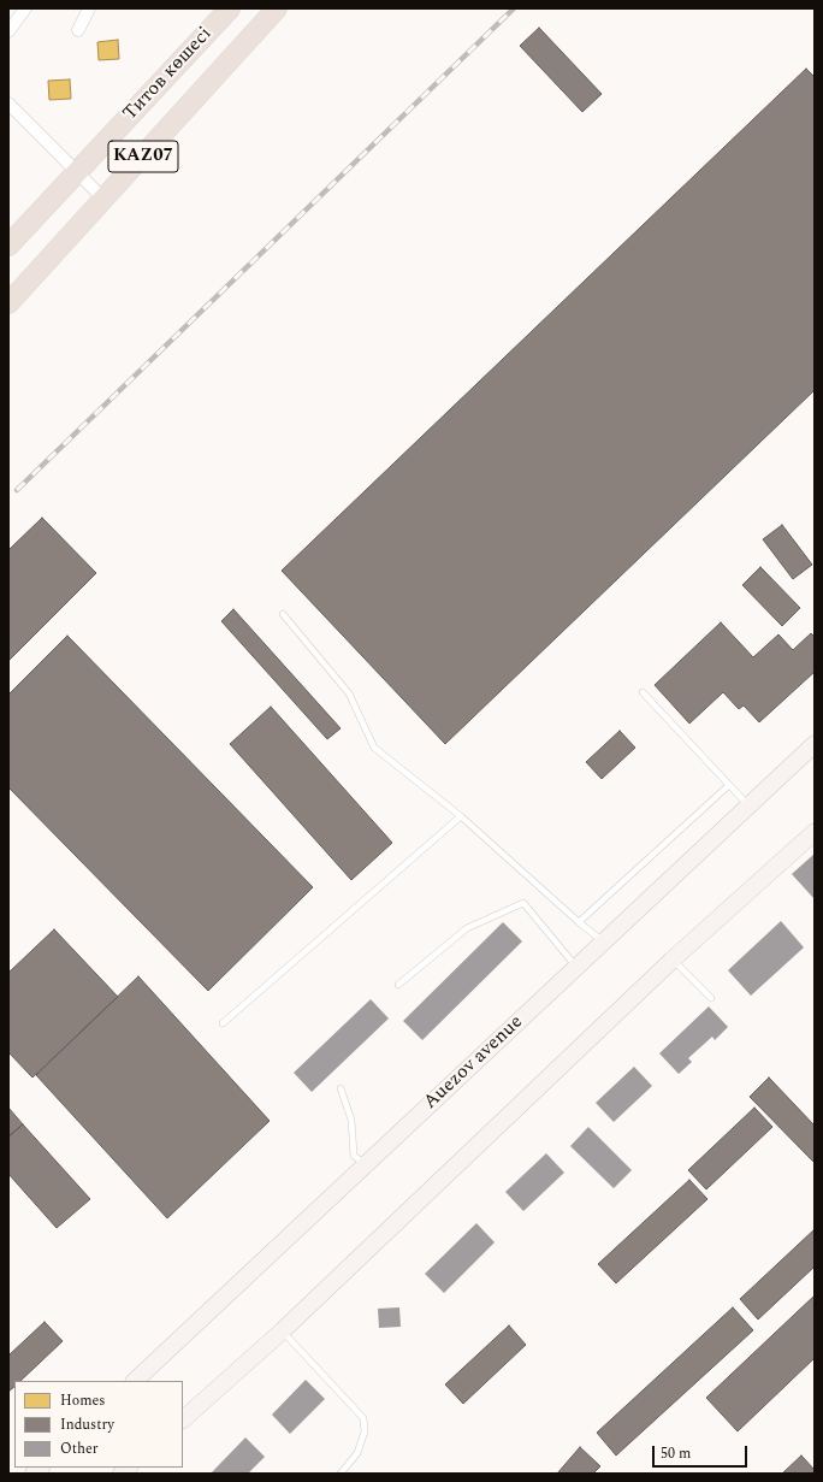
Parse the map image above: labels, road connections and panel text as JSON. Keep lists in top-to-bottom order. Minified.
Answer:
{"streets":{"highway":["Титов көшесі","KAZ07"],"main road":["Auezov avenue"]},"legend":["Homes","Industry","Other"],"scale_bar":"50 m"}
